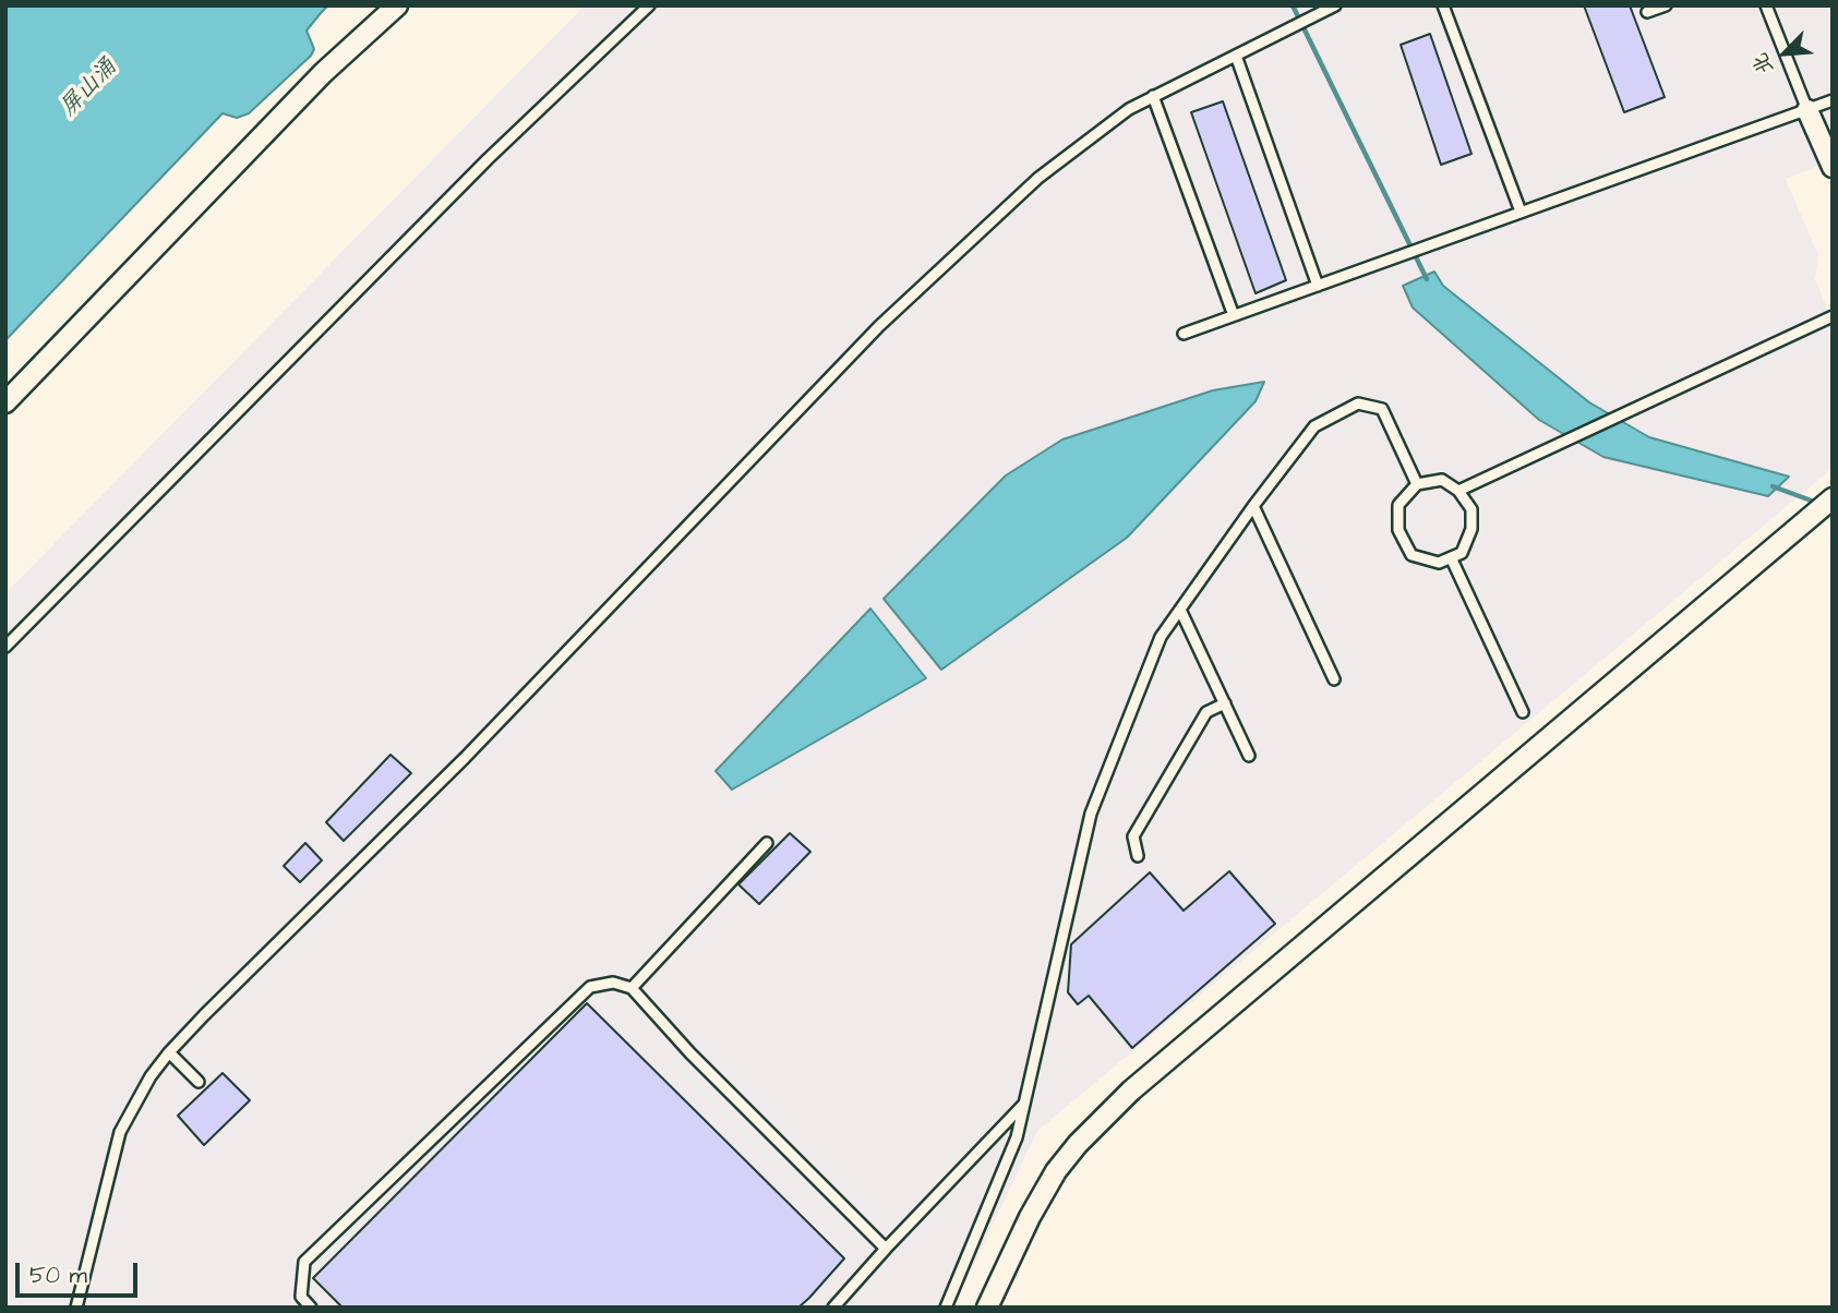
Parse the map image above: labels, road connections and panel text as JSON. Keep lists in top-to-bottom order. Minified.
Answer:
{"water":["屏山涌"],"scale_bar":"50 m","north":"bottom left"}
